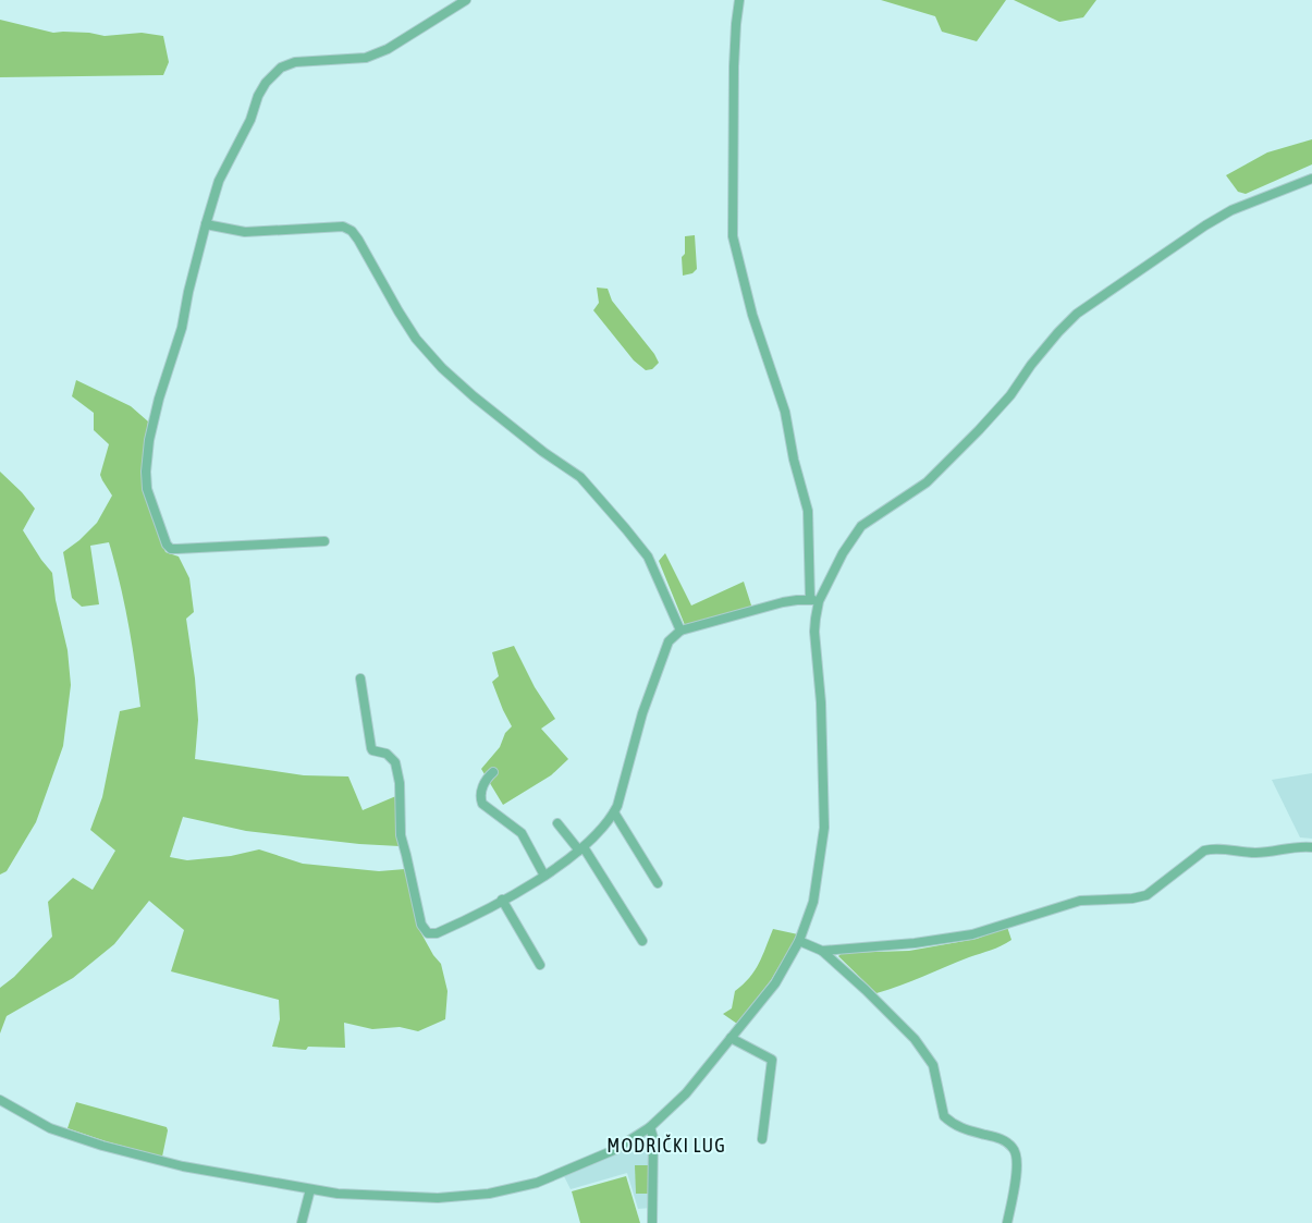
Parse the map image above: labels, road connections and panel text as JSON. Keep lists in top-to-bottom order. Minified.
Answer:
{"districts":["MODRIČKI LUG"]}
